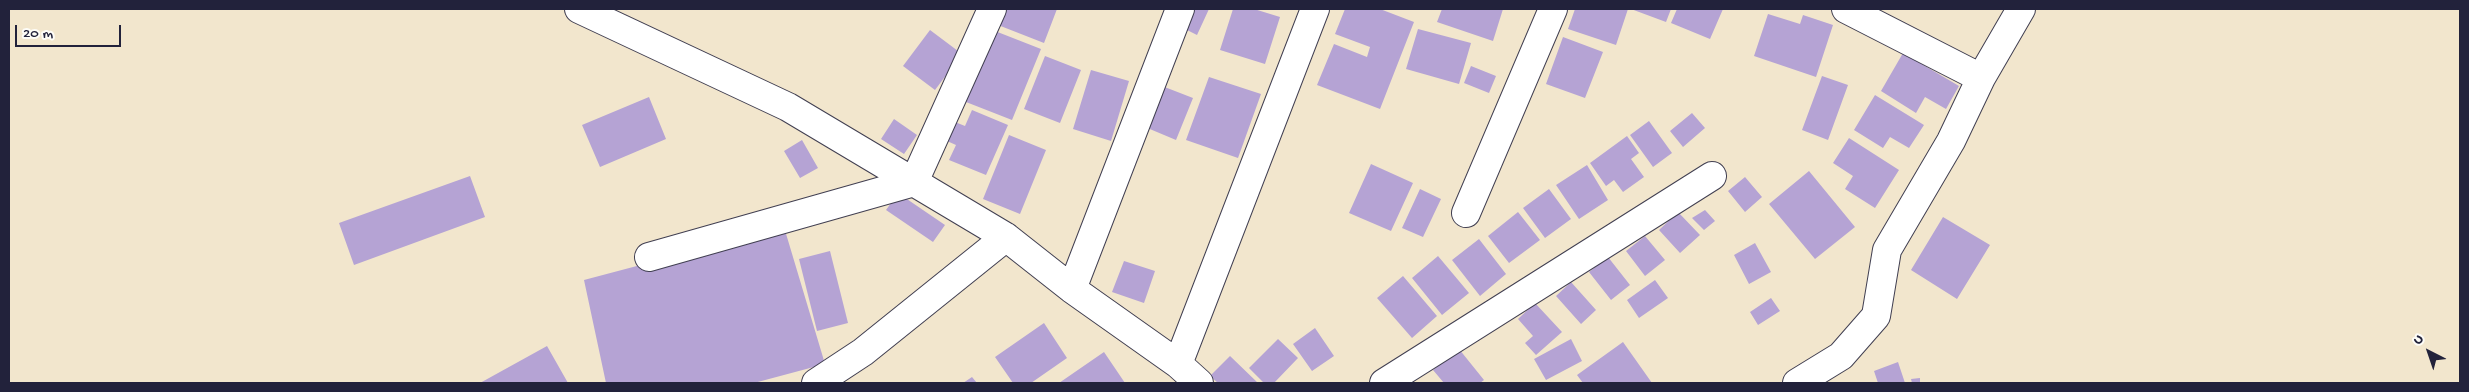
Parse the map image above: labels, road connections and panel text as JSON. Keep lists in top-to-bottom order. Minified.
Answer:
{"scale_bar":"20 m","north":"top left"}
